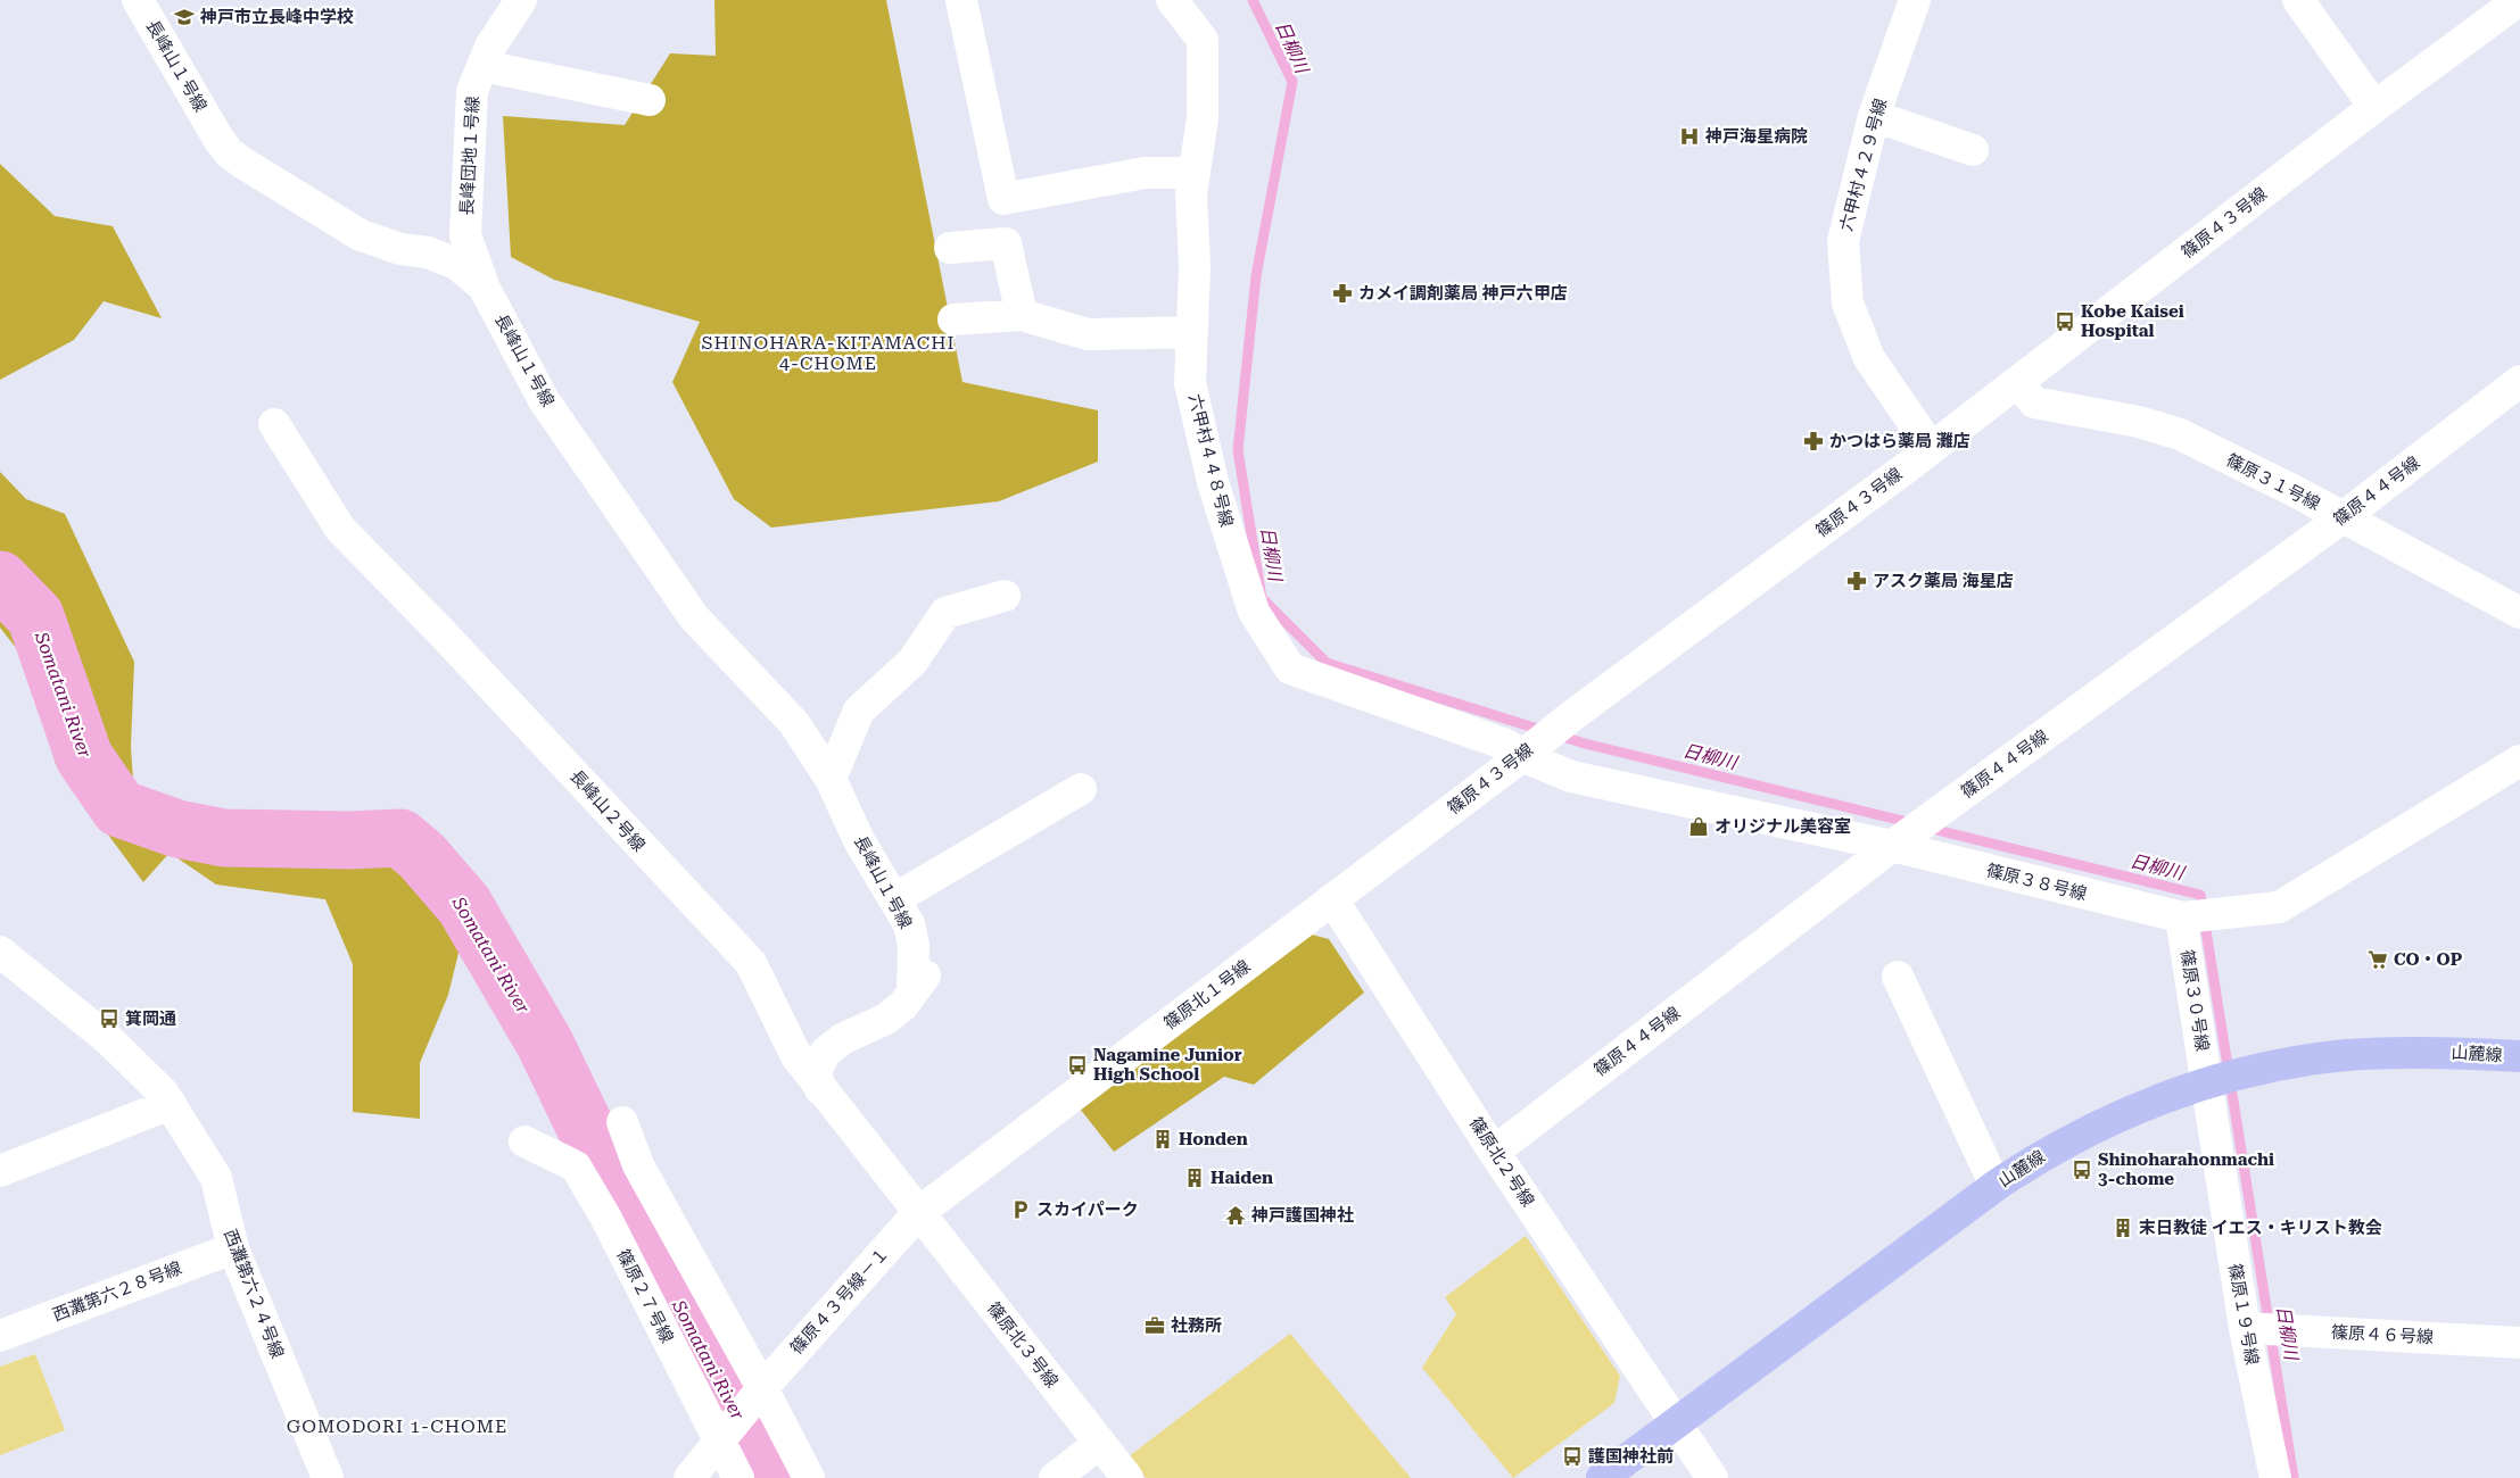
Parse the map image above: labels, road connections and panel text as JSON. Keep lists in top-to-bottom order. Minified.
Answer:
{"streets":{"main road":["山麓線"],"street":["長峰山１号線","長峰団地１号線","六甲村４２９号線","篠原４３号線","六甲村４４８号線","篠原３１号線","篠原４４号線","長峰山２号線","篠原３８号線","篠原北１号線","篠原３０号線","篠原北２号線","西灘第六２８号線","西灘第六２４号線","篠原２７号線","篠原４３号線－１","篠原１９号線","篠原４６号線","篠原北３号線"]},"crossings":[["長峰山１号線","長峰団地１号線"],["長峰山１号線","長峰山２号線"],["六甲村４２９号線","篠原４３号線"],["篠原４３号線","六甲村４４８号線"],["篠原４３号線","篠原３１号線"],["篠原４３号線","篠原３８号線"],["篠原４３号線","篠原北１号線"],["篠原４３号線","篠原北２号線"],["六甲村４４８号線","篠原３８号線"],["篠原３１号線","篠原４４号線"],["篠原４４号線","篠原３８号線"],["篠原４４号線","篠原北２号線"],["長峰山２号線","篠原北１号線"],["長峰山２号線","篠原４３号線－１"],["長峰山２号線","篠原北３号線"],["篠原３８号線","篠原３０号線"],["篠原北１号線","篠原北２号線"],["篠原北１号線","篠原４３号線－１"],["篠原北１号線","篠原北３号線"],["篠原３０号線","山麓線"],["篠原３０号線","篠原１９号線"],["山麓線","篠原北２号線"],["山麓線","篠原１９号線"],["西灘第六２８号線","西灘第六２４号線"],["篠原２７号線","篠原４３号線－１"],["篠原４３号線－１","篠原北３号線"],["篠原１９号線","篠原４６号線"]],"districts":["SHINOHARA-KITAMACHI 4-CHOME","GOMODORI 1-CHOME"],"water":["日柳川","Somatani River"],"places":{"school or university":["神戸市立長峰中学校"],"hospital":["神戸海星病院"],"pharmacy":["カメイ調剤薬局 神戸六甲店","かつはら薬局 灘店","アスク薬局 海星店"],"bus stop":["Kobe Kaisei Hospital","箕岡通","Nagamine Junior High School","Shinoharahonmachi 3-chome","護国神社前"],"shop":["オリジナル美容室"],"supermarket":["CO・OP"],"building":["Honden","Haiden","末日教徒 イエス・キリスト教会"],"parking":["スカイパーク"],"temple":["神戸護国神社"],"office":["社務所"]}}
